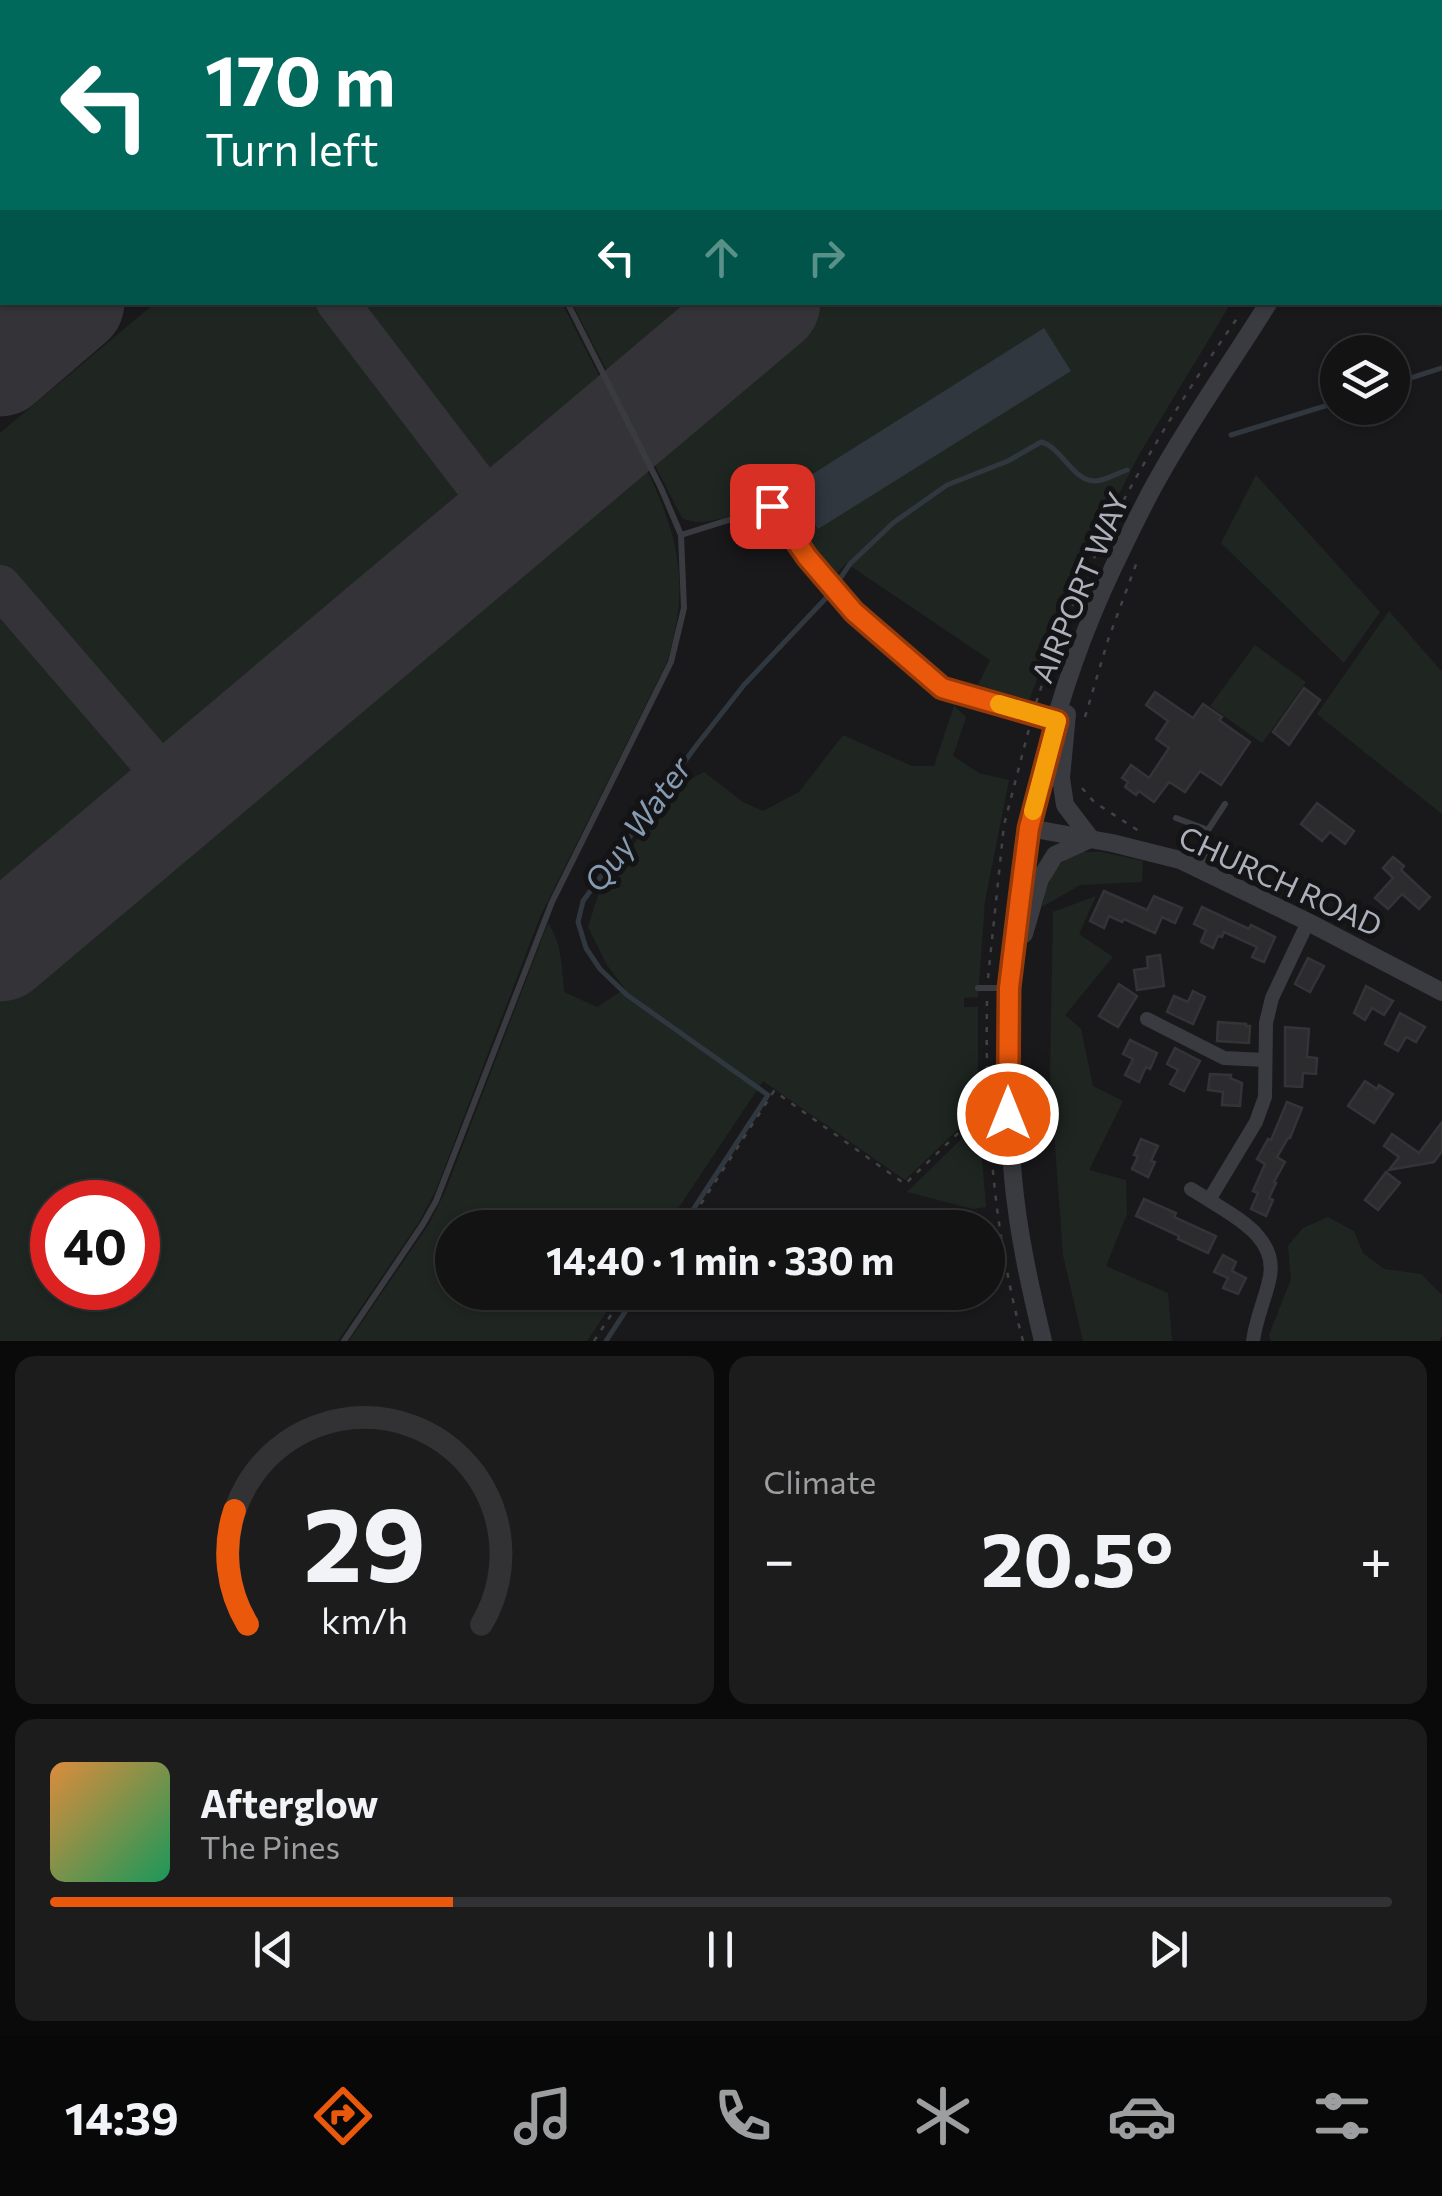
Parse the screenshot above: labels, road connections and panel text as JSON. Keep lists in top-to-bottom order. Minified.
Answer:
{"streets":{"street":["AIRPORT WAY","CHURCH ROAD"]},"crossings":[["AIRPORT WAY","CHURCH ROAD"]],"water":["Quy Water"],"page":{"turn":["170 m","Turn left"],"limit":"40","trip":"14:40 · 1 min · 330 m","tile":"Climate","heat":["−","20.5°","+"],"song":["Afterglow","The Pines"],"tabs":"14:39","gauge":["29","km/h"]}}
